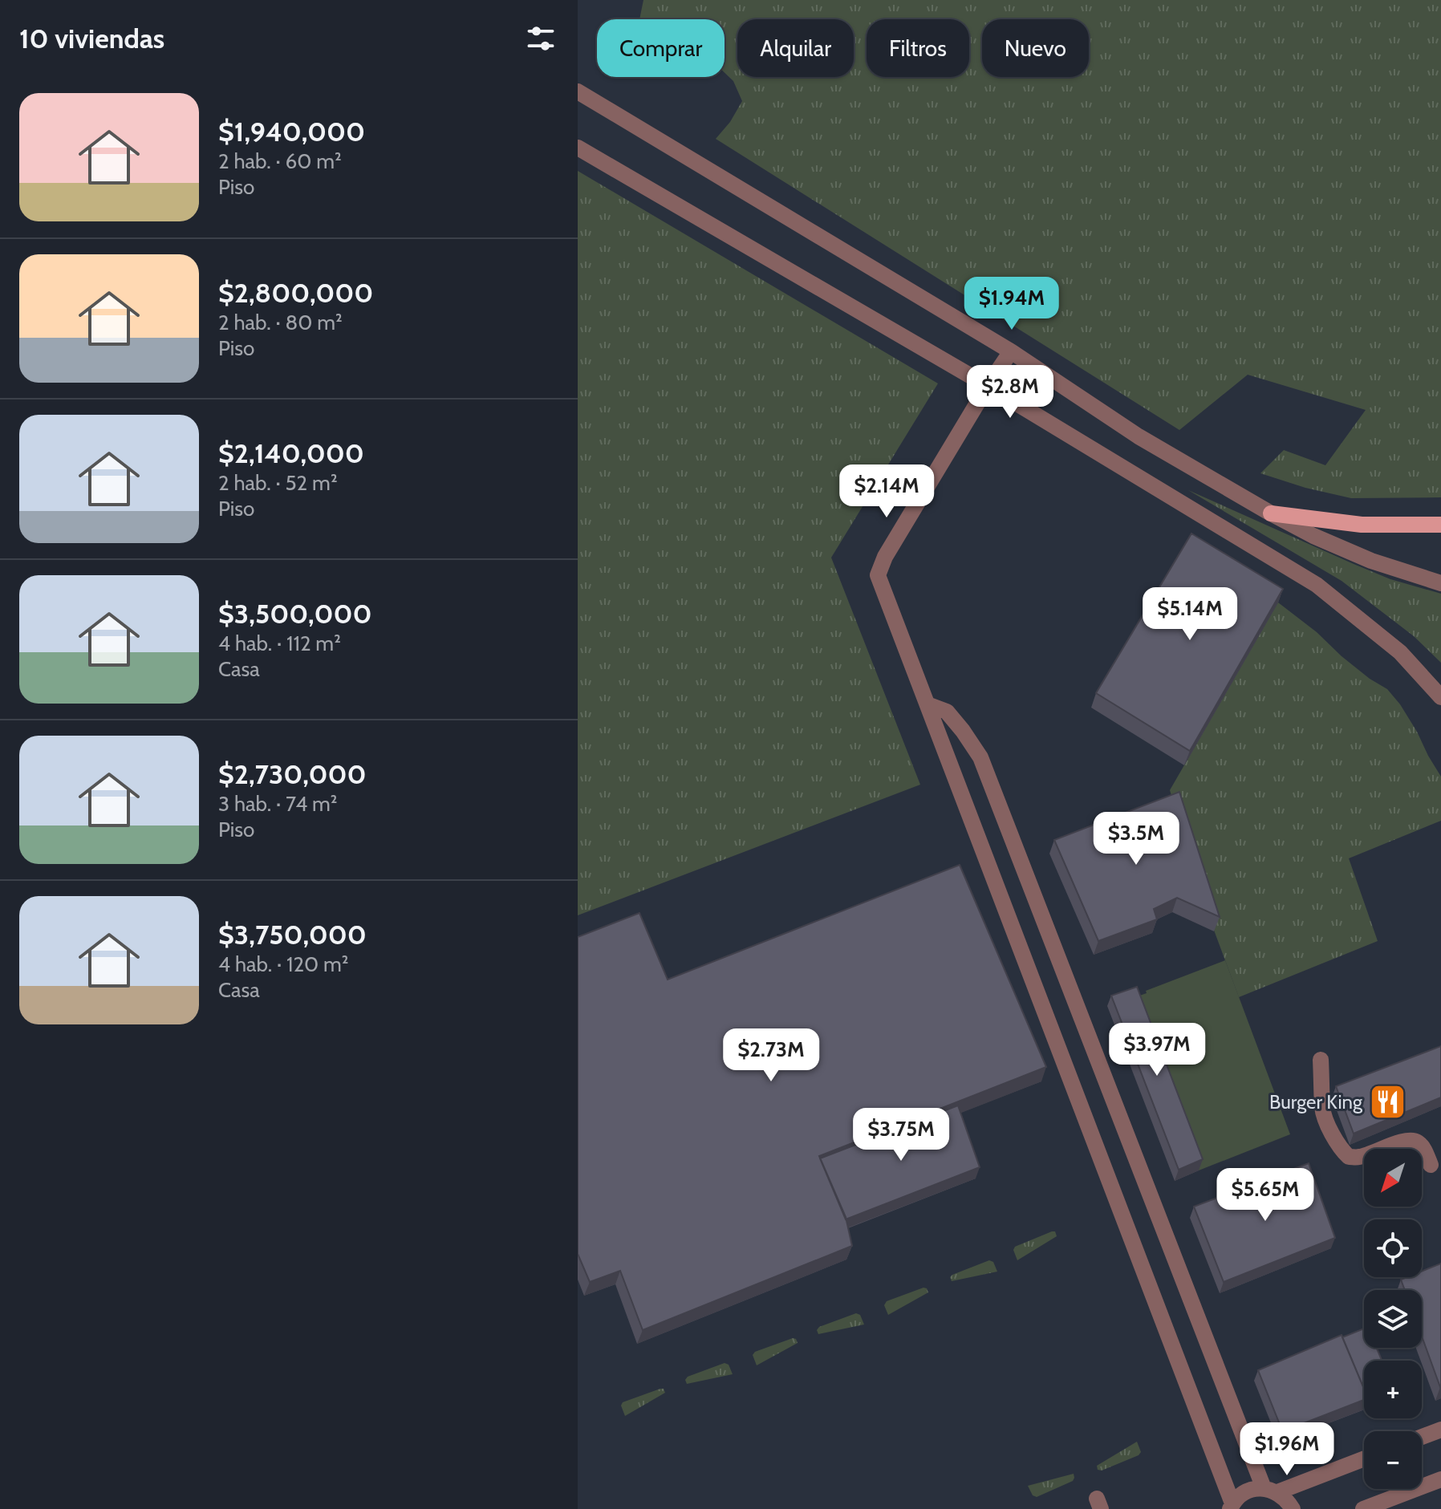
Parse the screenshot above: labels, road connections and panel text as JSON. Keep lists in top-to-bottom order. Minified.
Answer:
{"places":{"restaurant":["Burger King"]},"north":"bottom left","page":{"heading":"10 viviendas","chip":["Comprar","Alquilar","Filtros","Nuevo"],"list":[{"name":"$1,940,000","note":"2 hab. · 60 m² · Piso"},{"name":"$2,800,000","note":"2 hab. · 80 m² · Piso"},{"name":"$2,140,000","note":"2 hab. · 52 m² · Piso"},{"name":"$3,500,000","note":"4 hab. · 112 m² · Casa"},{"name":"$2,730,000","note":"3 hab. · 74 m² · Piso"},{"name":"$3,750,000","note":"4 hab. · 120 m² · Casa"}],"price":["$1.94M","$2.8M","$2.14M","$5.14M","$3.5M","$3.97M","$2.73M","$3.75M","$5.65M","$1.96M"],"map_buttons":["+","−"]}}
